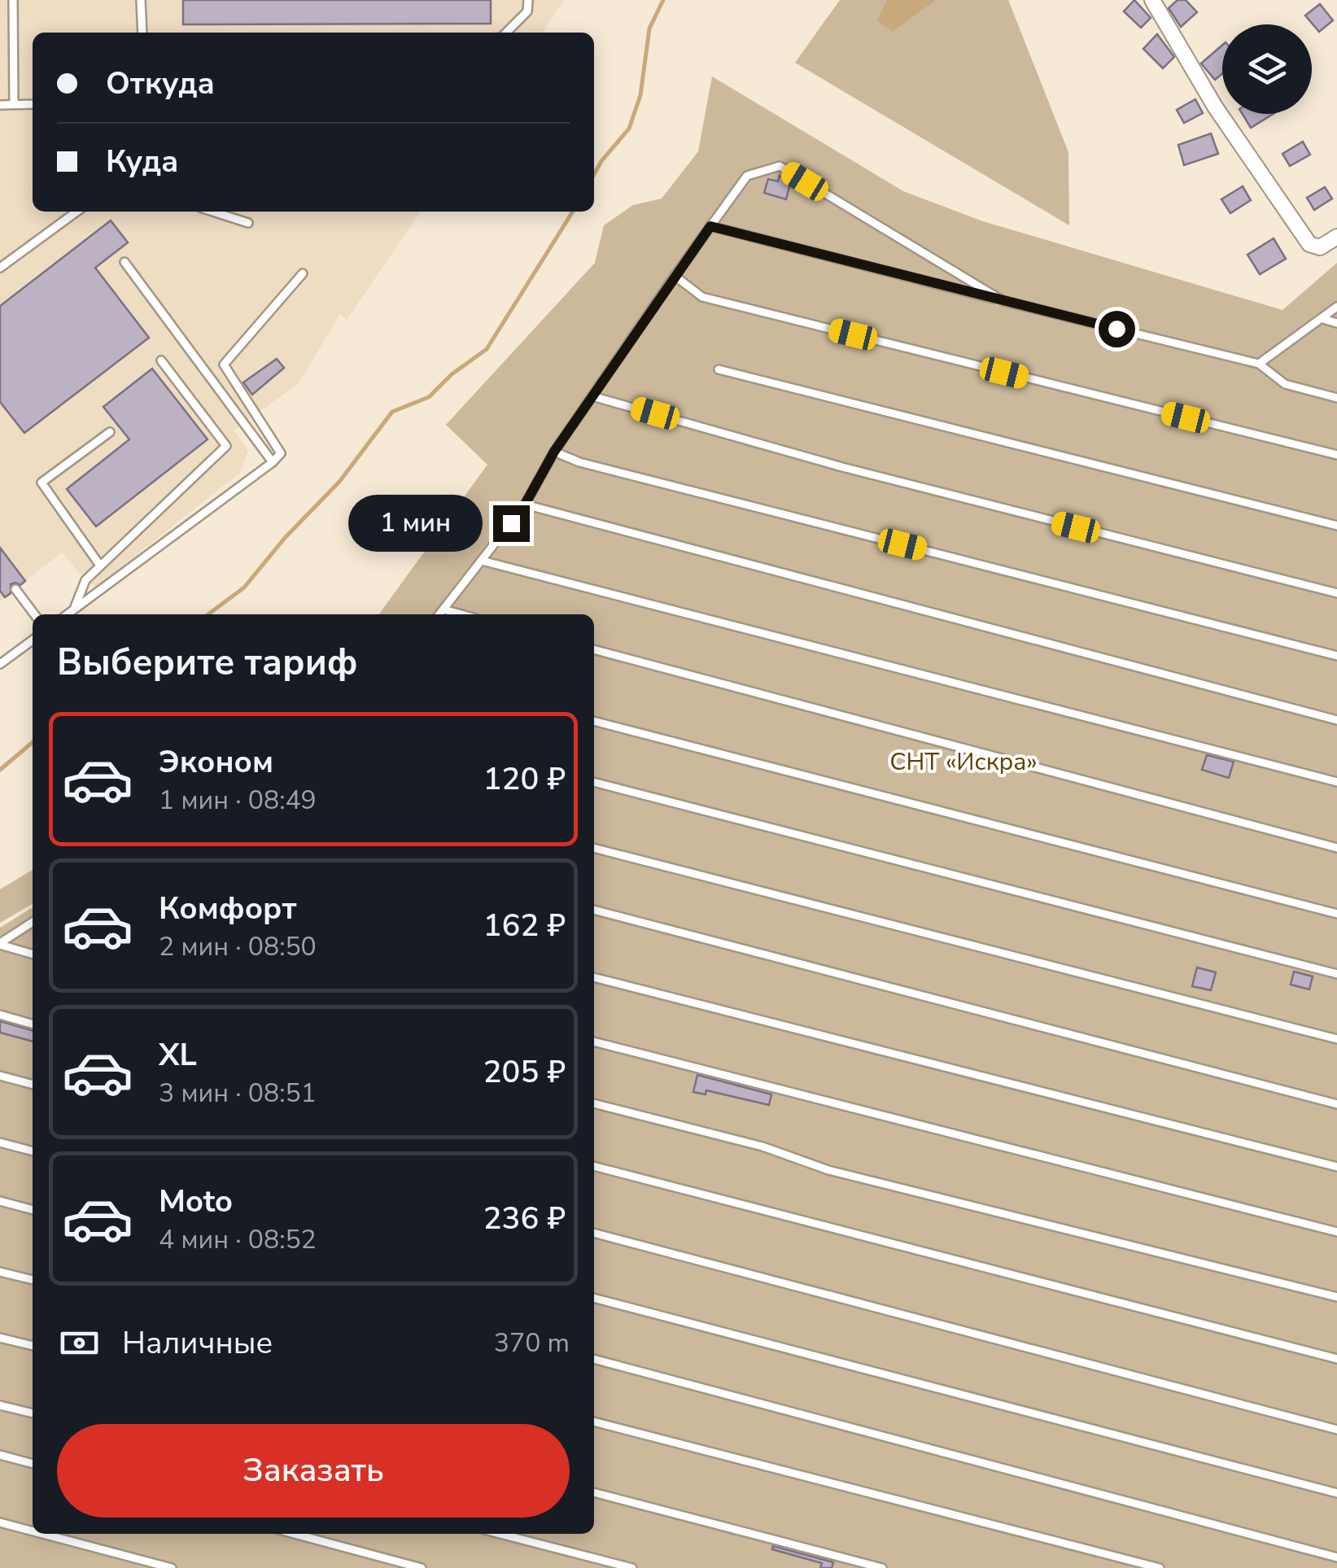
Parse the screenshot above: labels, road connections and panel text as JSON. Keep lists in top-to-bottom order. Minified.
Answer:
{"parks":["СНТ «Искра»"],"page":{"banner":["Откуда","Куда"],"bubble":"1 мин","heading":"Выберите тариф","list":[{"name":"Эконом","note":"1 мин · 08:49","value":"120 ₽"},{"name":"Комфорт","note":"2 мин · 08:50","value":"162 ₽"},{"name":"XL","note":"3 мин · 08:51","value":"205 ₽"},{"name":"Moto","note":"4 мин · 08:52","value":"236 ₽"}],"pay":["Наличные","370 m"],"buttons":"Заказать"}}
